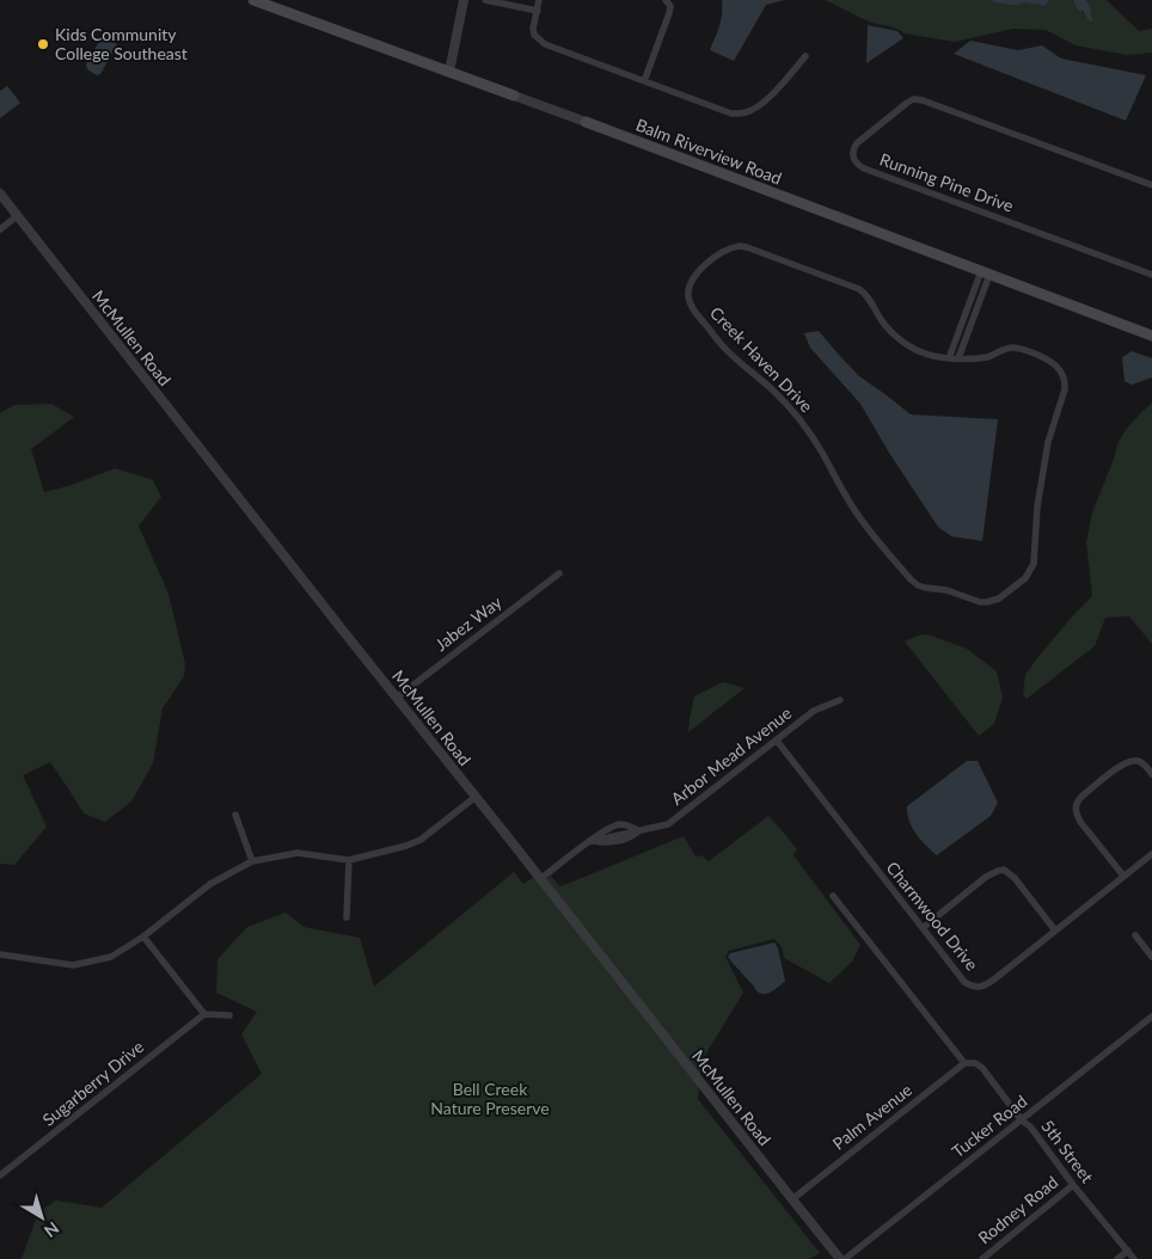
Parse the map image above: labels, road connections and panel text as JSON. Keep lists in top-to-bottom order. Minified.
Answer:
{"streets":{"main road":["Balm Riverview Road"],"street":["Running Pine Drive","McMullen Road","Creek Haven Drive","Jabez Way","Arbor Mead Avenue","Charmwood Drive","Sugarberry Drive","Palm Avenue","Tucker Road","5th Street","Rodney Road"]},"crossings":[["McMullen Road","Jabez Way"],["McMullen Road","Arbor Mead Avenue"],["McMullen Road","Palm Avenue"],["McMullen Road","Tucker Road"],["Arbor Mead Avenue","Charmwood Drive"],["Palm Avenue","5th Street"],["Tucker Road","5th Street"],["5th Street","Rodney Road"]],"parks":["Bell Creek Nature Preserve"],"places":["Kids Community College Southeast"],"north":"bottom right"}
